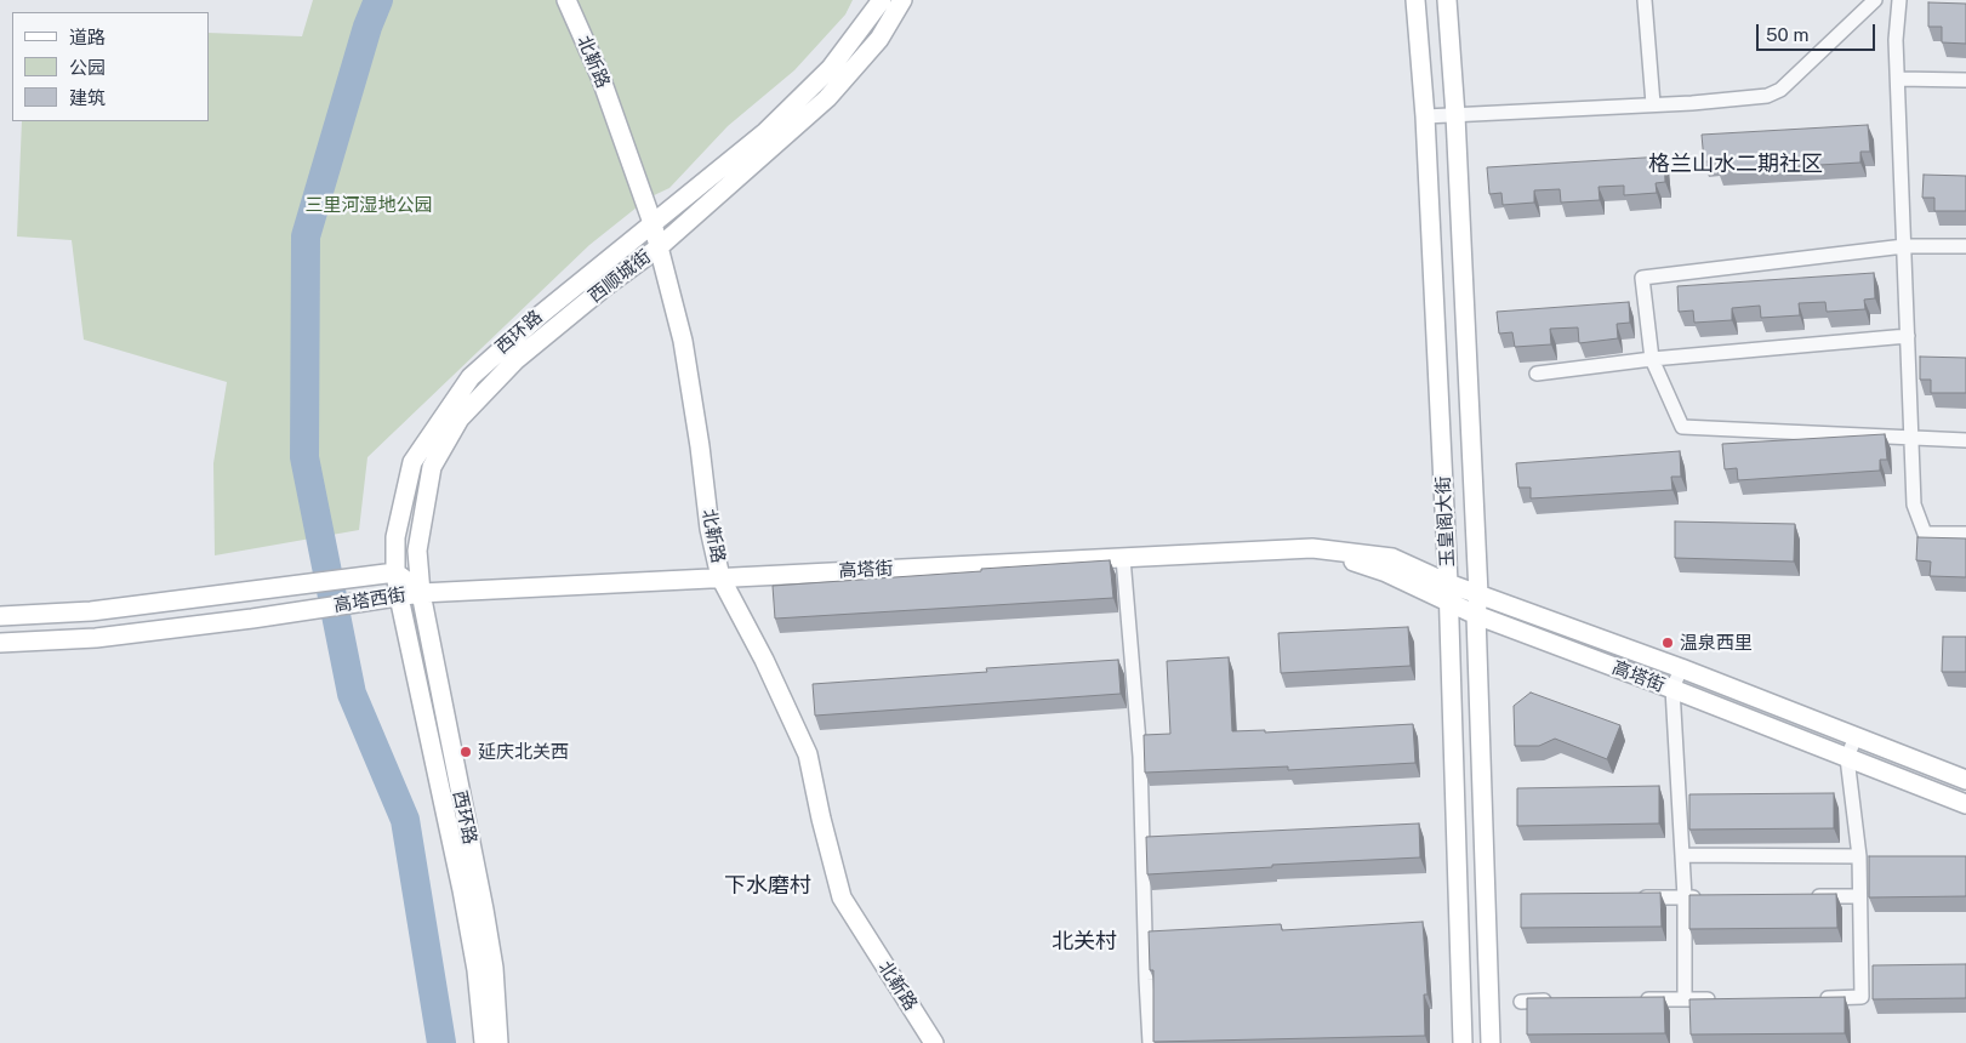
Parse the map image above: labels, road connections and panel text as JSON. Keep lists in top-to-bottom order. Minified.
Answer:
{"streets":{"street":["北靳路","西顺城街","西环路","玉皇阁大街","高塔街","高塔西街"]},"crossings":[["北靳路","西顺城街"],["北靳路","西环路"],["北靳路","高塔街"],["西顺城街","西环路"],["西顺城街","高塔街"],["西顺城街","高塔西街"],["西环路","高塔街"],["西环路","高塔西街"],["玉皇阁大街","高塔街"],["高塔街","高塔西街"]],"districts":["格兰山水二期社区","下水磨村","北关村"],"parks":["三里河湿地公园"],"places":["温泉西里","延庆北关西"],"legend":["道路","公园","建筑"],"scale_bar":"50 m"}
